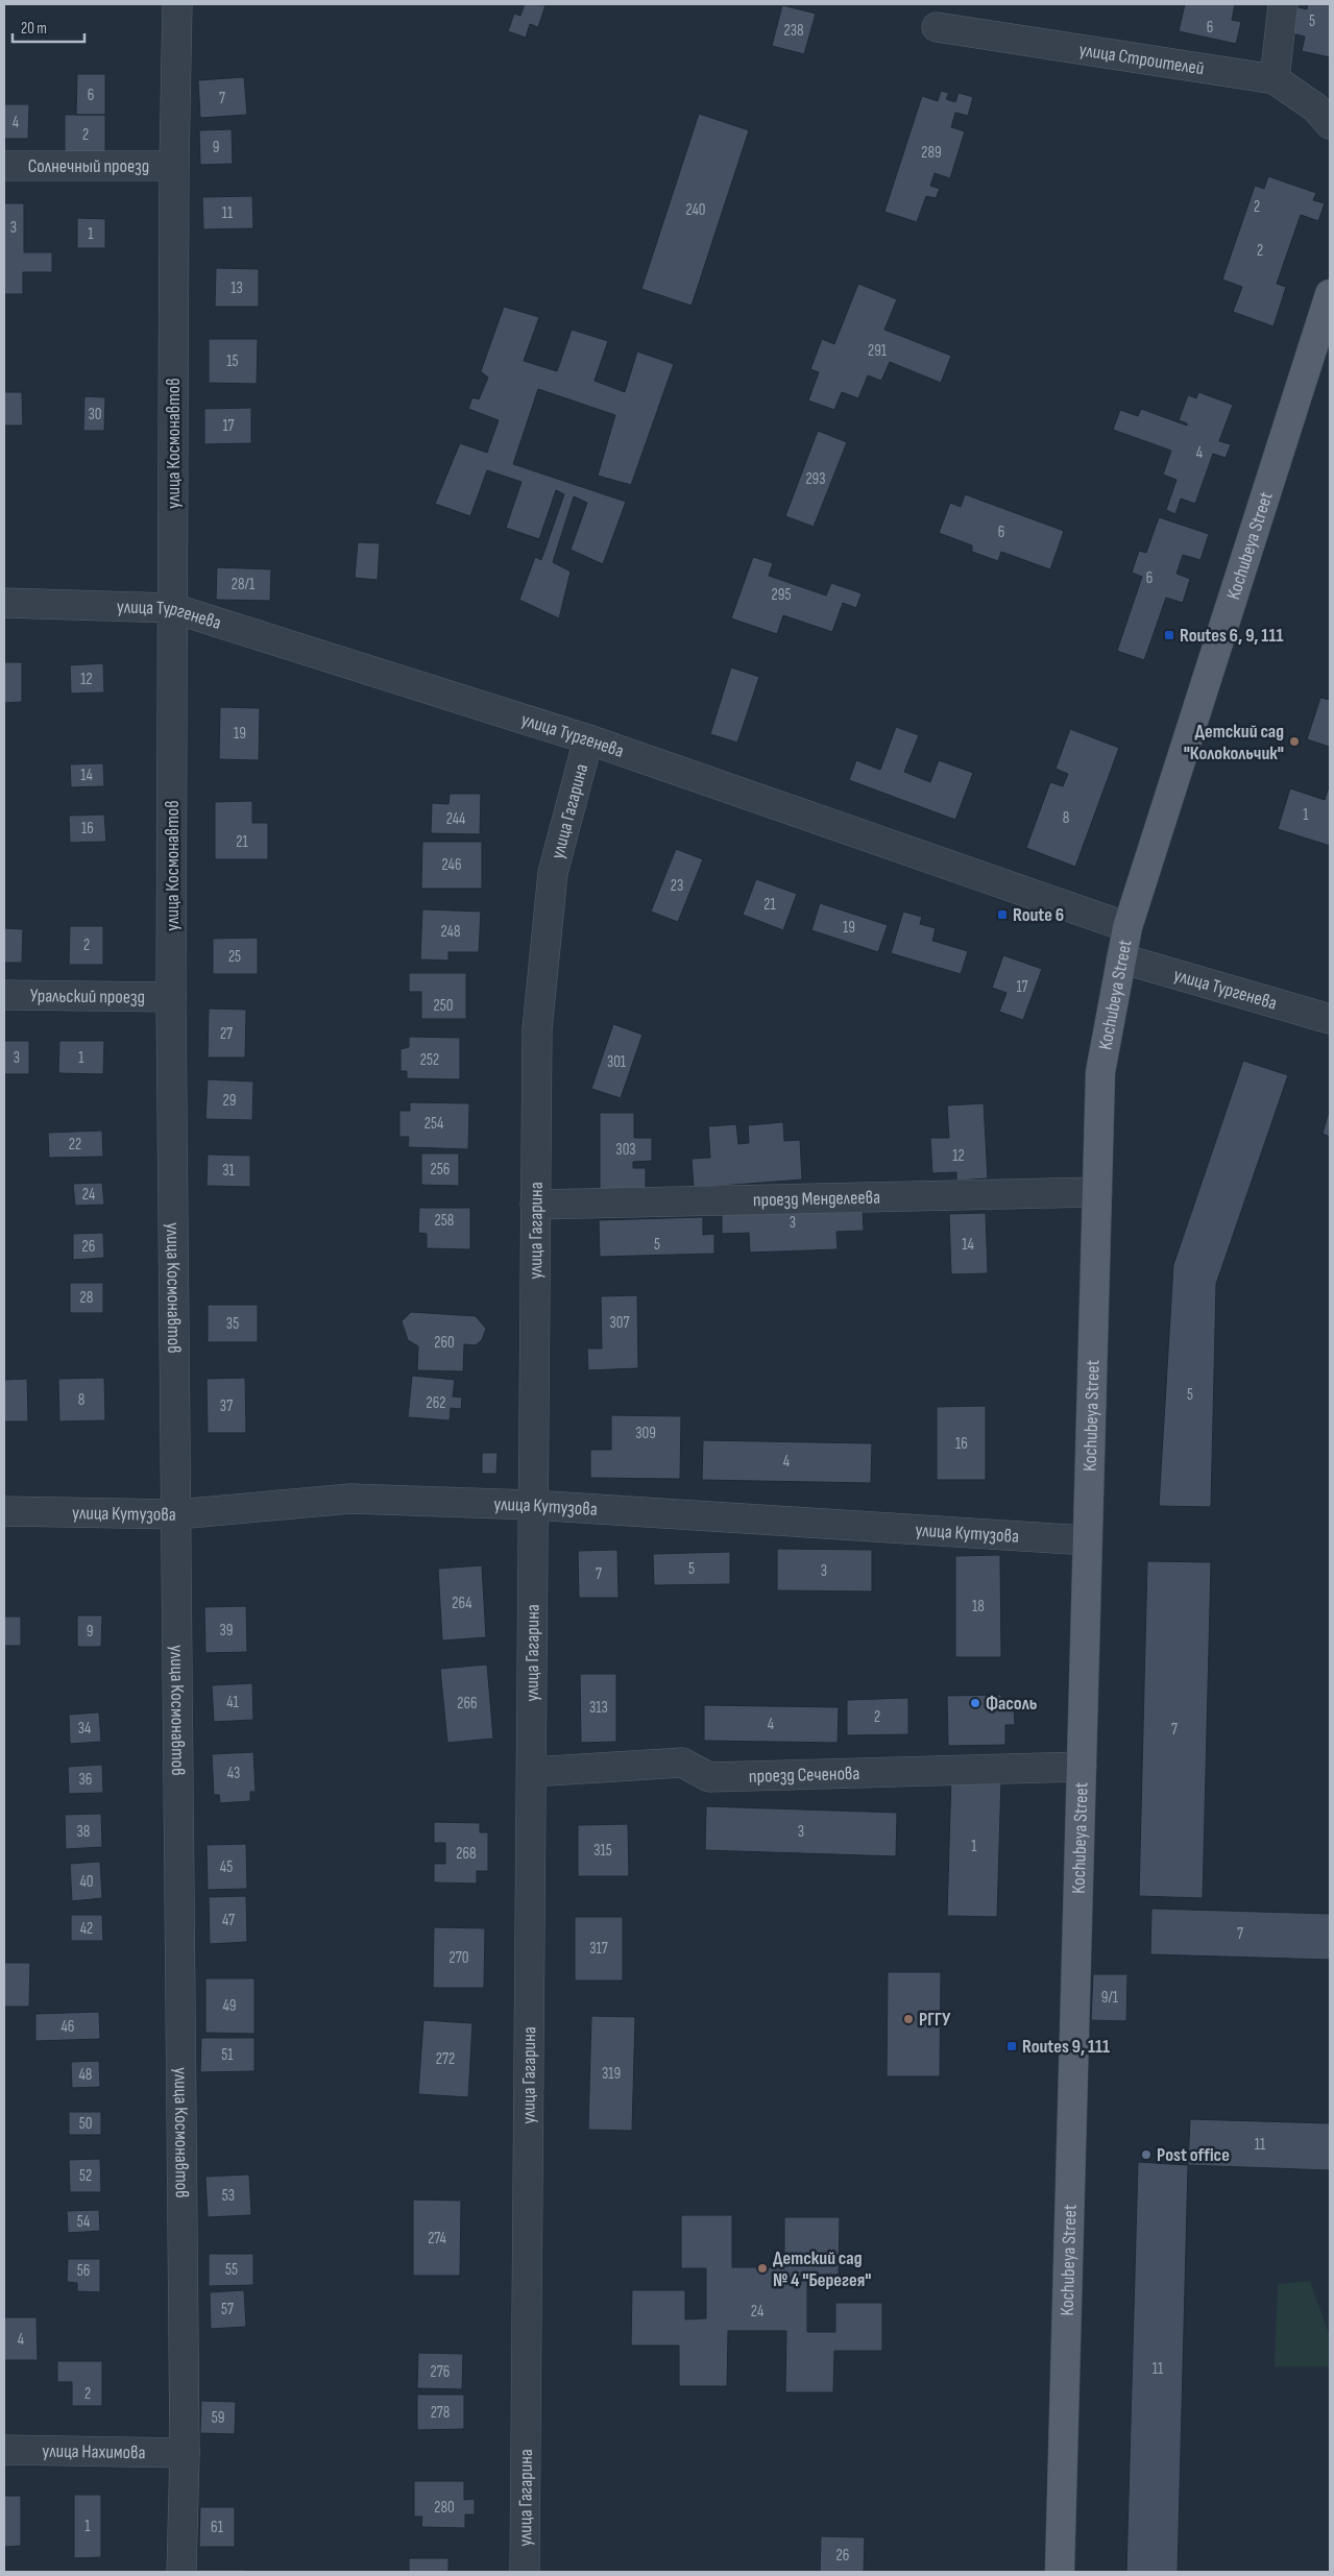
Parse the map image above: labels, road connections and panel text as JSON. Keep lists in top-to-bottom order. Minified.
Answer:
{"streets":{"main road":["Kochubeya Street"],"street":["улица Строителей","Солнечный проезд","улица Космонавтов","улица Тургенева","улица Гагарина","Уральский проезд","проезд Менделеева","улица Кутузова","проезд Сеченова","улица Нахимова"]},"crossings":[["Солнечный проезд","улица Космонавтов"],["улица Космонавтов","улица Тургенева"],["улица Космонавтов","Уральский проезд"],["улица Космонавтов","улица Кутузова"],["улица Космонавтов","улица Нахимова"],["Kochubeya Street","улица Тургенева"],["Kochubeya Street","проезд Менделеева"],["Kochubeya Street","улица Кутузова"],["Kochubeya Street","проезд Сеченова"],["улица Тургенева","улица Гагарина"],["улица Гагарина","проезд Менделеева"],["улица Гагарина","улица Кутузова"],["улица Гагарина","проезд Сеченова"]],"places":{"transit":["Routes 6, 9, 111","Route 6","Routes 9, 111"],"other":["Детский сад \"Колокольчик\"","Фасоль","РГГУ","Post office","Детский сад № 4 \"Берегея\""]},"house_numbers":["5","6","238","6","7","4","2","9","289","2","240","11","3","1","2","13","291","15","30","17","4","293","6","6","28/1","295","12","19","14","1","8","244","16","21","246","23","21","19","248","2","25","17","250","27","3","1","252","301","29","254","22","303","12","256","31","24","258","3","5","14","26","28","307","35","260","5","8","262","37","309","16","4","5","3","7","264","18","39","9","41","266","313","2","4","34","7","43","36","38","3","1","315","268","45","40","47","42","7","317","270","9/1","49","46","51","272","319","48","50","11","52","53","54","274","55","56","57","24","4","11","276","2","278","59","280","1","61","26"],"scale_bar":"20 m"}
